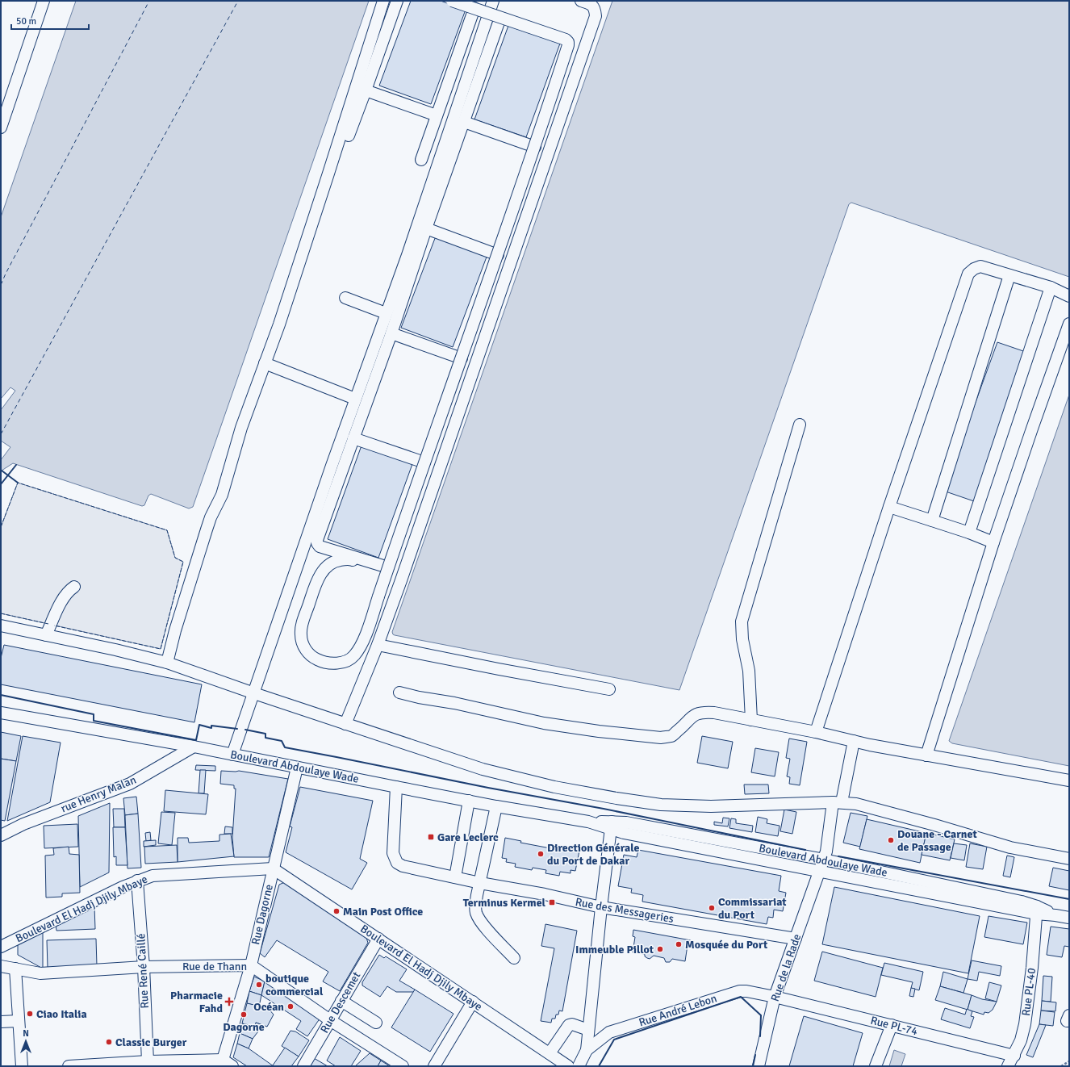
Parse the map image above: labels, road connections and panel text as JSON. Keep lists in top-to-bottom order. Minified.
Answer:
{"streets":{"street":["Boulevard Abdoulaye Wade","rue Henry Malan","Boulevard El Hadj Djily Mbaye","Rue des Messageries","Rue Dagorne","Rue de Thann","Rue de la Rade","Rue René Caillé","Rue PL-40","Rue Descemet","Rue André Lebon","Rue PL-74"]},"crossings":[["Boulevard Abdoulaye Wade","rue Henry Malan"],["Boulevard Abdoulaye Wade","Rue des Messageries"],["Boulevard Abdoulaye Wade","Rue Dagorne"],["Boulevard Abdoulaye Wade","Rue de la Rade"],["Boulevard Abdoulaye Wade","Rue PL-40"],["Boulevard El Hadj Djily Mbaye","Rue Dagorne"],["Boulevard El Hadj Djily Mbaye","Rue René Caillé"],["Boulevard El Hadj Djily Mbaye","Rue Descemet"],["Rue des Messageries","Rue de la Rade"],["Rue Dagorne","Rue de Thann"],["Rue de Thann","Rue René Caillé"],["Rue de Thann","Rue Descemet"],["Rue de la Rade","Rue André Lebon"],["Rue de la Rade","Rue PL-74"],["Rue PL-40","Rue PL-74"],["Rue André Lebon","Rue PL-74"]],"places":{"transit":["Gare Leclerc","Terminus Kermel"],"other":["Douane - Carnet de Passage","Direction Générale du Port de Dakar","Commissariat du Port","Main Post Office","Mosquée du Port","Immeuble Pillot","boutique commercial","Océan","Ciao Italia","Dagorne","Classic Burger"],"health":["Pharmacie Fahd"]},"scale_bar":"50 m","north":"top"}
